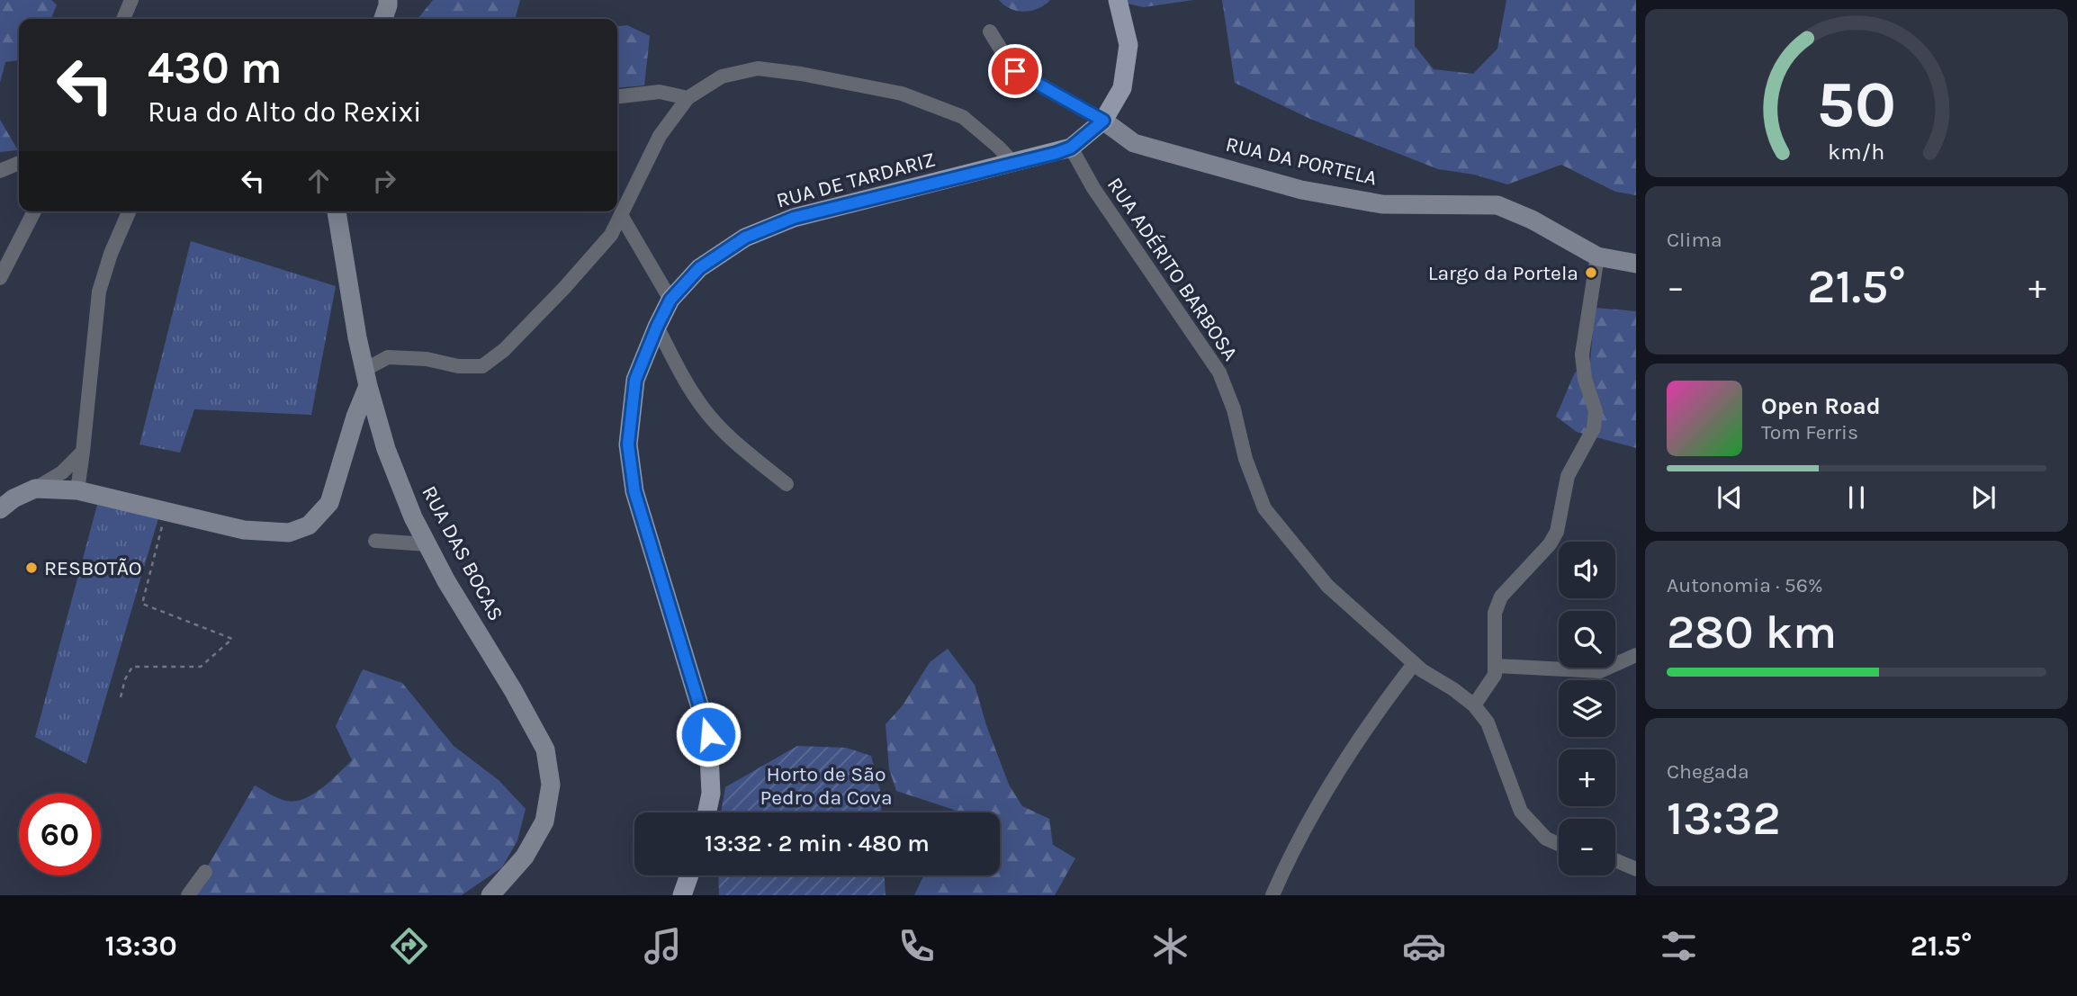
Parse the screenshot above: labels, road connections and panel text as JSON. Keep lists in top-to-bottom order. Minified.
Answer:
{"streets":{"main road":["RUA DE TARDARIZ"],"street":["RUA DA PORTELA","RUA ADÉRITO BARBOSA","RUA DAS BOCAS"]},"crossings":[["RUA DA PORTELA","RUA DE TARDARIZ"],["RUA DE TARDARIZ","RUA ADÉRITO BARBOSA"]],"parks":["Horto de São Pedro da Cova"],"places":["Largo da Portela","RESBOTÃO"],"page":{"turn":["430 m","Rua do Alto do Rexixi"],"tile":["Clima",["Autonomia · 56%","280 km"],["Chegada","13:32"]],"heat":["−","21.5°","+"],"song":["Open Road","Tom Ferris"],"map_buttons":["+","−"],"limit":"60","trip":"13:32 · 2 min · 480 m","tabs":["13:30","21.5°"],"gauge":["50","km/h"]}}
